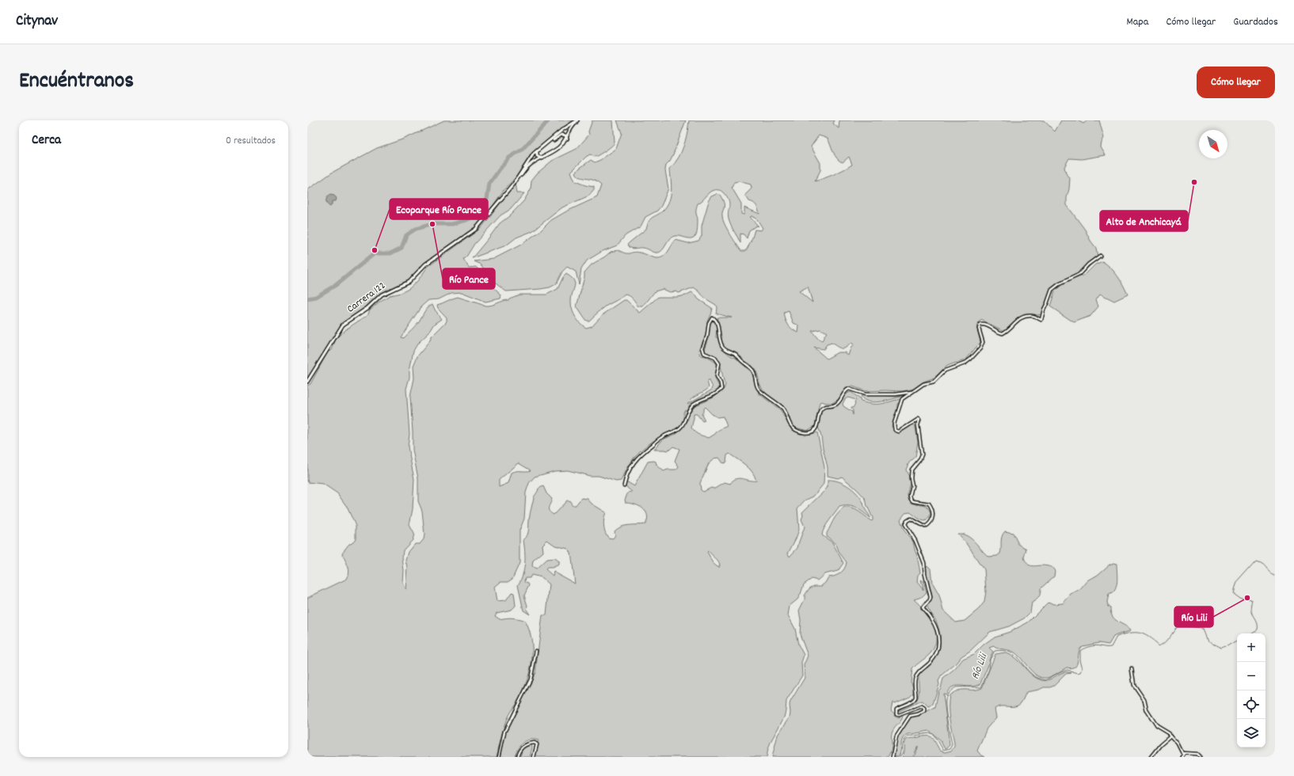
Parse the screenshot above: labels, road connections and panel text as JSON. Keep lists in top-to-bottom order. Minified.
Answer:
{"streets":{"street":["Carrera 122"]},"water":["Río Lili"],"places":["Alto de Anchicayá","Río Pance","Ecoparque Río Pance","Río Lili"],"north":"bottom right","page":{"header":"Citynav","nav":["Mapa","Cómo llegar","Guardados"],"title":"Encuéntranos","buttons":"Cómo llegar","heading":["Cerca","0 resultados"],"map_buttons":["+","−"]}}
